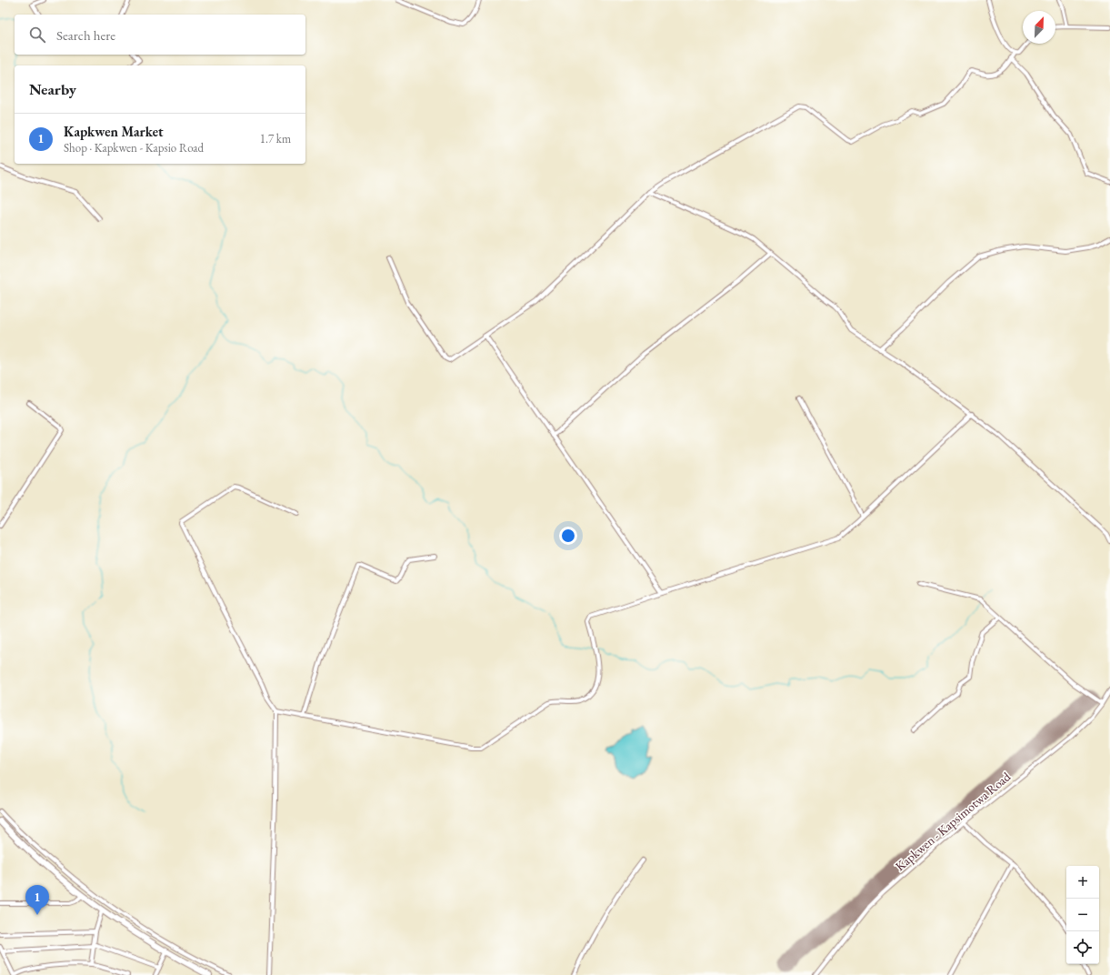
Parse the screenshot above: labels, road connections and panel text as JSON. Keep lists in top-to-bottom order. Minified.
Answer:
{"streets":{"street":["Kapkwen - Kapsimotwa Road"]},"north":"top right","page":{"search":"Search here","heading":"Nearby","list":[{"mark":"1","name":"Kapkwen Market","note":"Shop · Kapkwen - Kapsio Road","value":"1.7 km"}],"map_buttons":["+","−"],"pins":"1"}}
